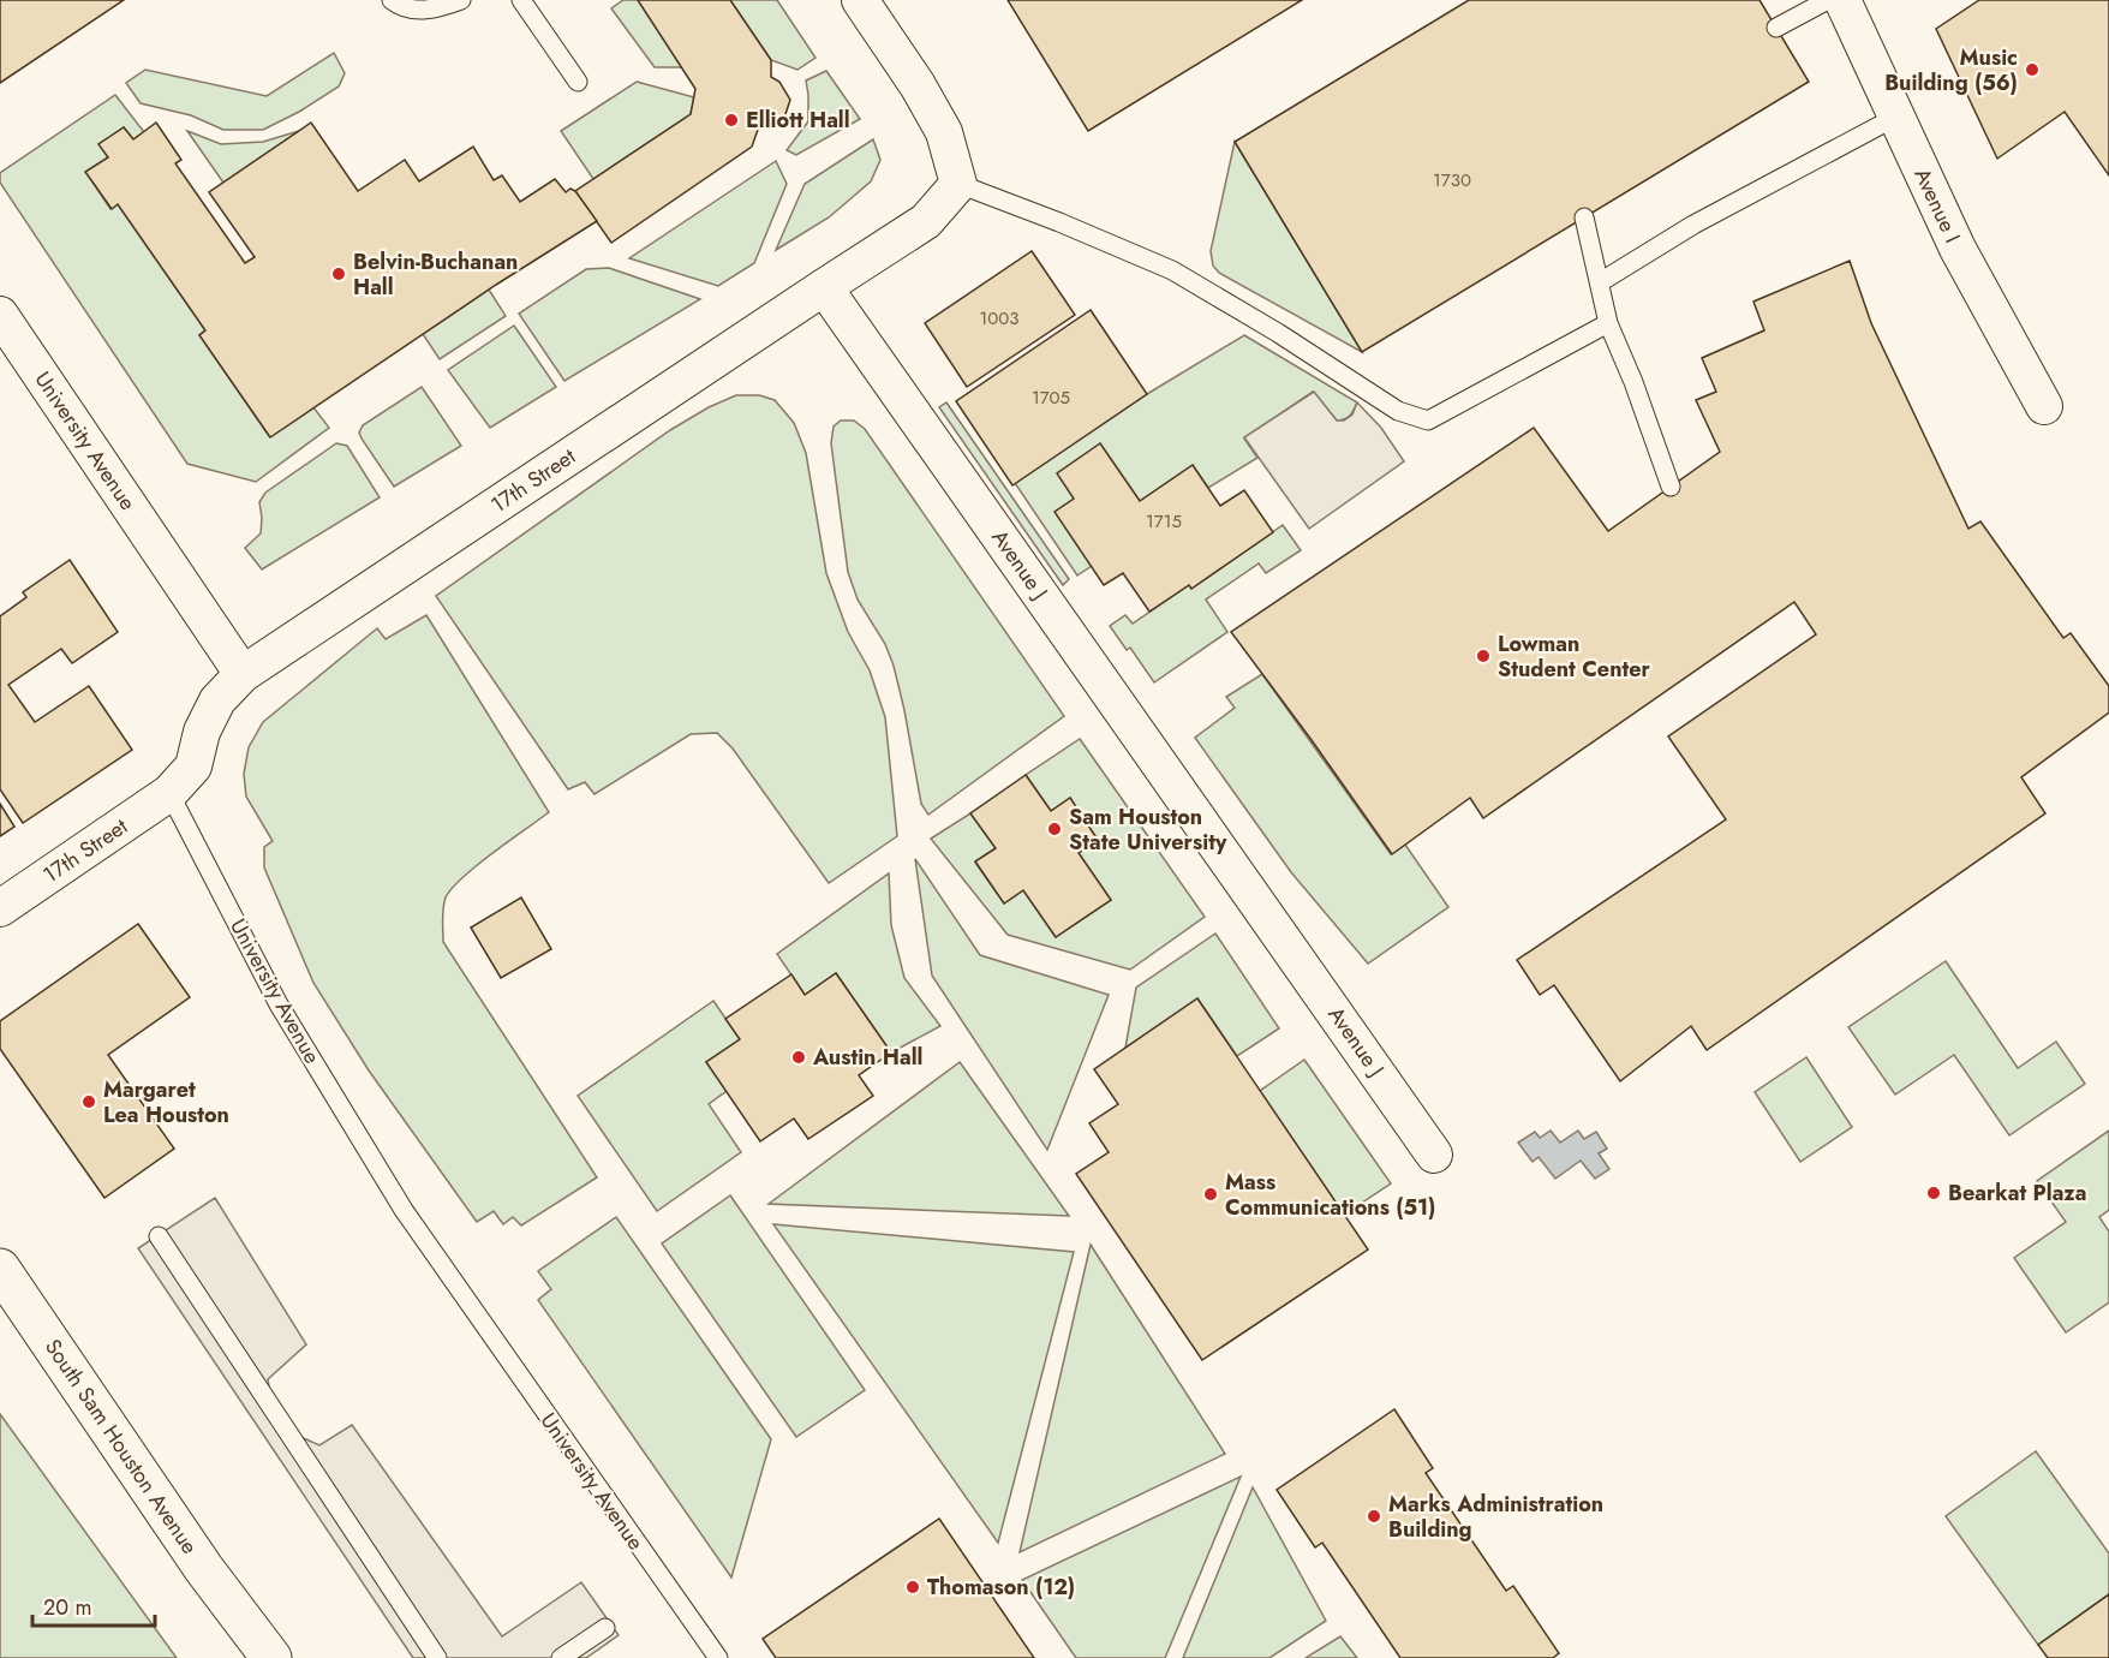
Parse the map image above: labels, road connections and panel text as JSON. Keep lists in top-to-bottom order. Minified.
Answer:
{"streets":{"main road":["South Sam Houston Avenue"],"street":["Avenue I","University Avenue","17th Street","Avenue J"]},"crossings":[["University Avenue","17th Street"],["17th Street","Avenue J"]],"places":["Music Building (56)","Elliott Hall","Belvin-Buchanan Hall","Lowman Student Center","Sam Houston State University","Austin Hall","Margaret Lea Houston","Bearkat Plaza","Mass Communications (51)","Marks Administration Building","Thomason (12)"],"house_numbers":["1730","1003","1705","1715"],"scale_bar":"20 m"}
